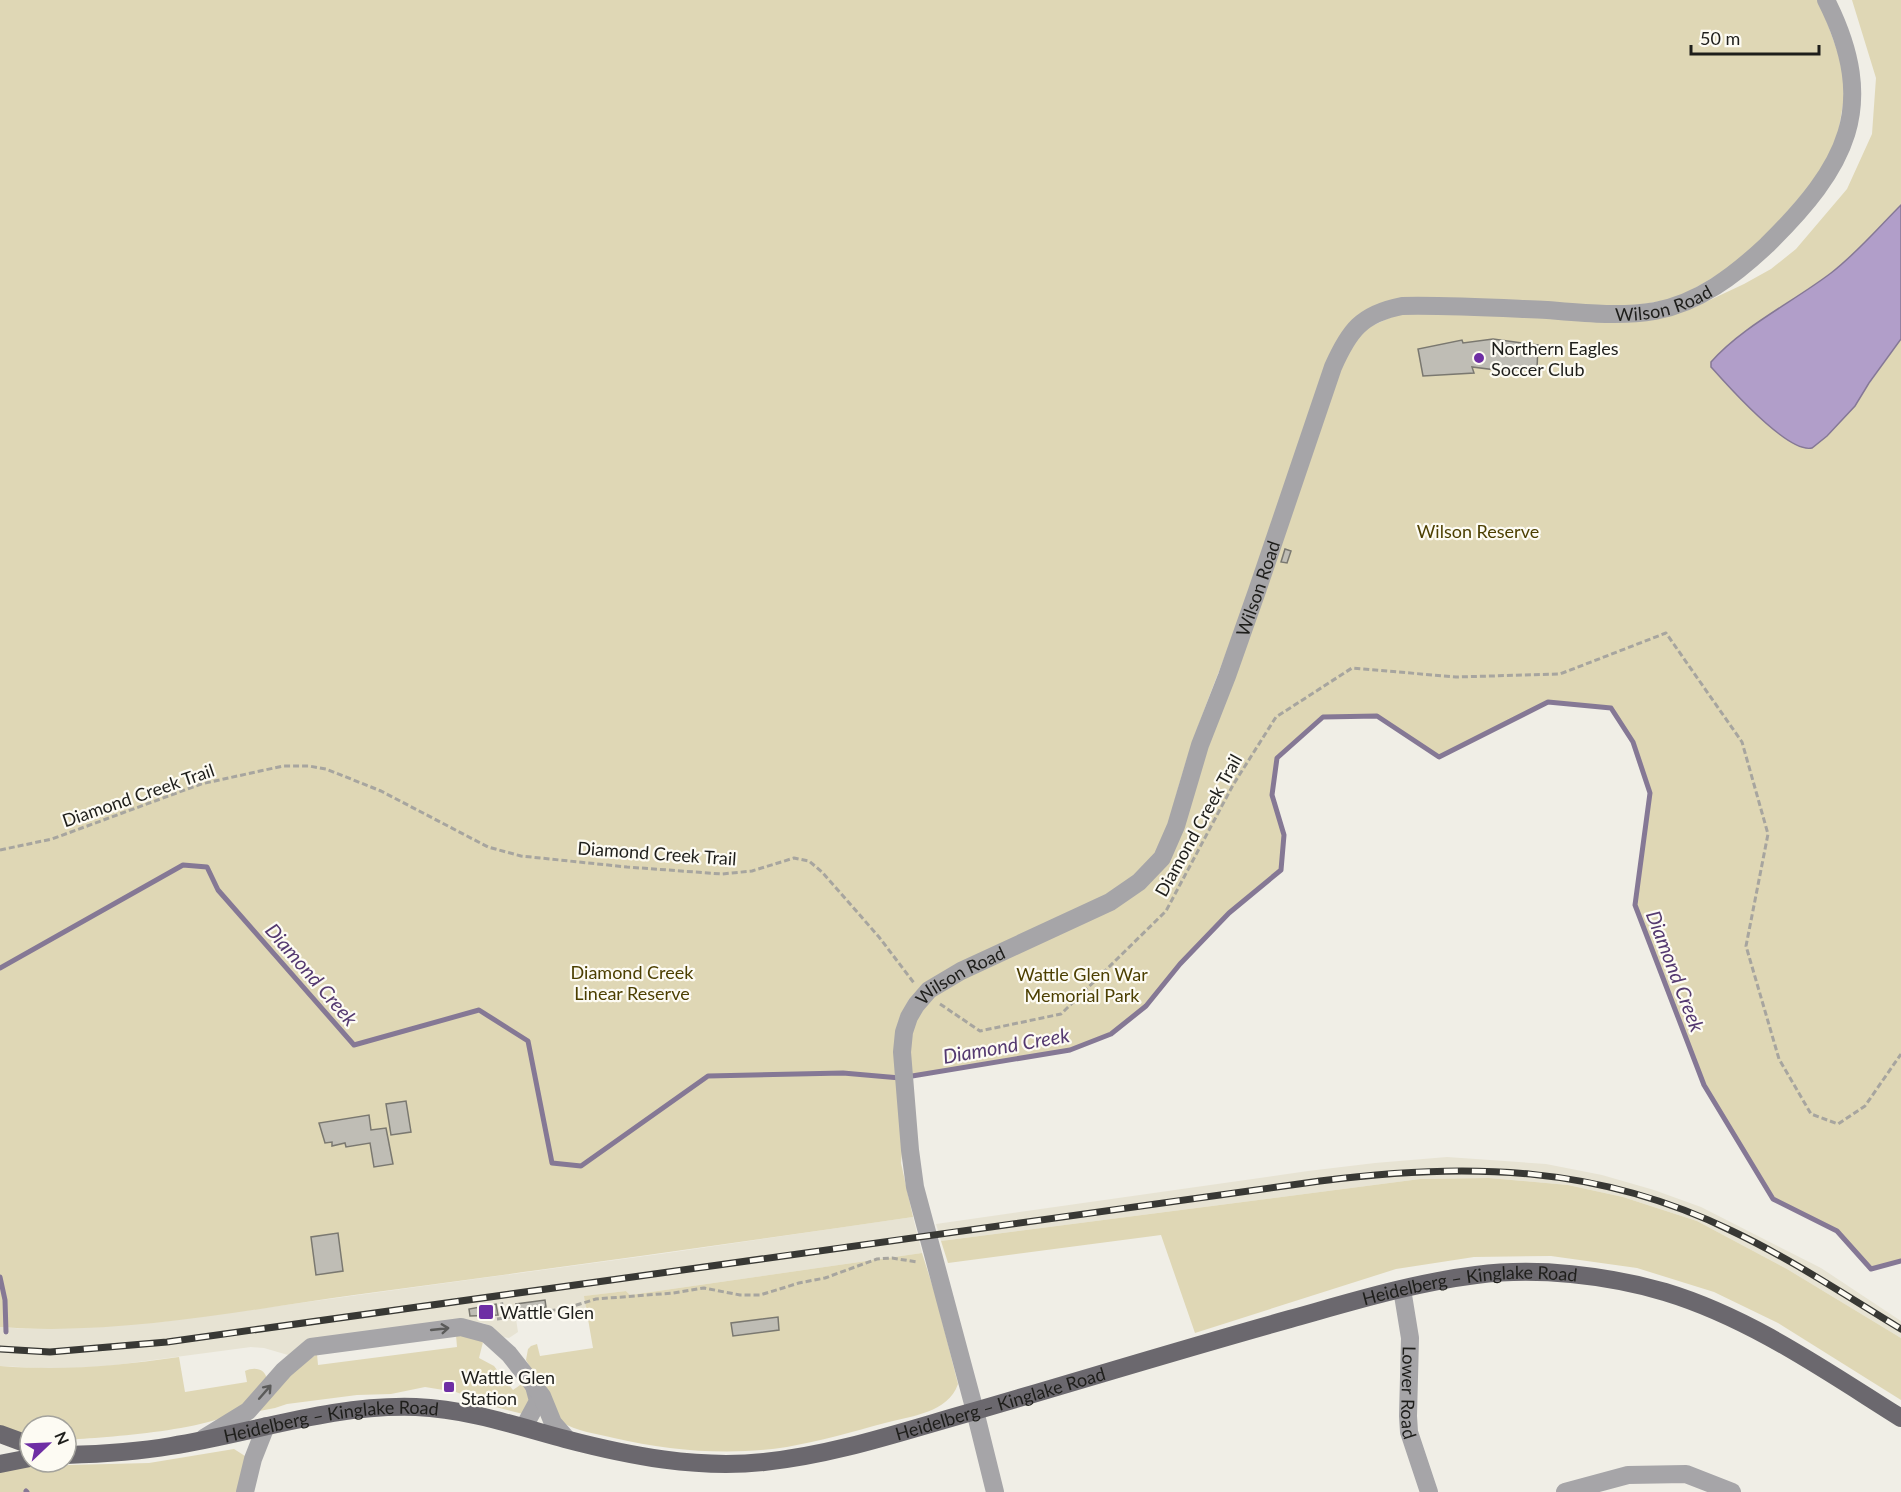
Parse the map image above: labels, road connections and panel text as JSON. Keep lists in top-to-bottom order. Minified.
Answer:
{"streets":{"main road":["Heidelberg – Kinglake Road"],"street":["Wilson Road","Lower Road"],"path":["Diamond Creek Trail"]},"crossings":[["Wilson Road","Diamond Creek Trail"],["Wilson Road","Heidelberg – Kinglake Road"],["Heidelberg – Kinglake Road","Lower Road"]],"water":["Diamond Creek"],"parks":["Wilson Reserve","Diamond Creek Linear Reserve","Wattle Glen War Memorial Park"],"places":{"other":["Northern Eagles Soccer Club"],"transit":["Wattle Glen","Wattle Glen Station"]},"scale_bar":"50 m","north":"top right"}
